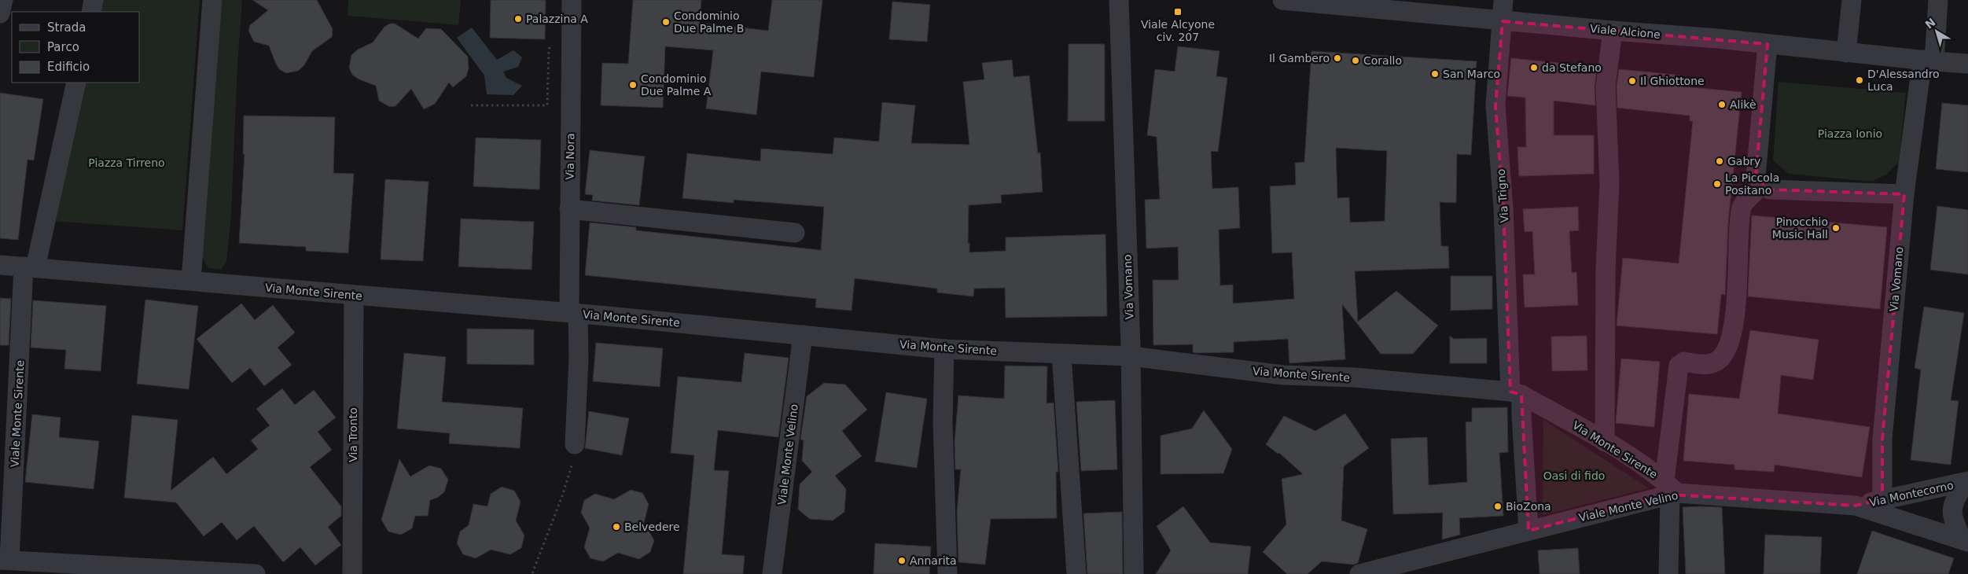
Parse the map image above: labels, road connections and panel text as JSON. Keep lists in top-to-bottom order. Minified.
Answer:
{"streets":{"street":["Viale Alcione","Via Nora","Via Trigno","Via Vomano","Via Monte Sirente","Viale Monte Sirente","Via Tronto","Viale Monte Velino","Via Montecorno"]},"crossings":[["Viale Alcione","Via Trigno"],["Viale Alcione","Via Vomano"],["Via Nora","Via Monte Sirente"],["Via Trigno","Via Monte Sirente"],["Via Trigno","Viale Monte Velino"],["Via Vomano","Via Monte Sirente"],["Via Vomano","Via Montecorno"],["Via Monte Sirente","Via Tronto"],["Via Monte Sirente","Viale Monte Velino"],["Viale Monte Velino","Via Montecorno"]],"parks":["Piazza Ionio","Piazza Tirreno","Oasi di fido"],"places":{"transit":["Viale Alcyone civ. 207"],"other":["Palazzina A","Condominio Due Palme B","Il Gambero","Corallo","da Stefano","San Marco","D'Alessandro Luca","Il Ghiottone","Condominio Due Palme A","Alikè","Gabry","La Piccola Positano","Pinocchio Music Hall","BioZona","Belvedere","Annarita"]},"legend":["Strada","Parco","Edificio"],"north":"top left"}
